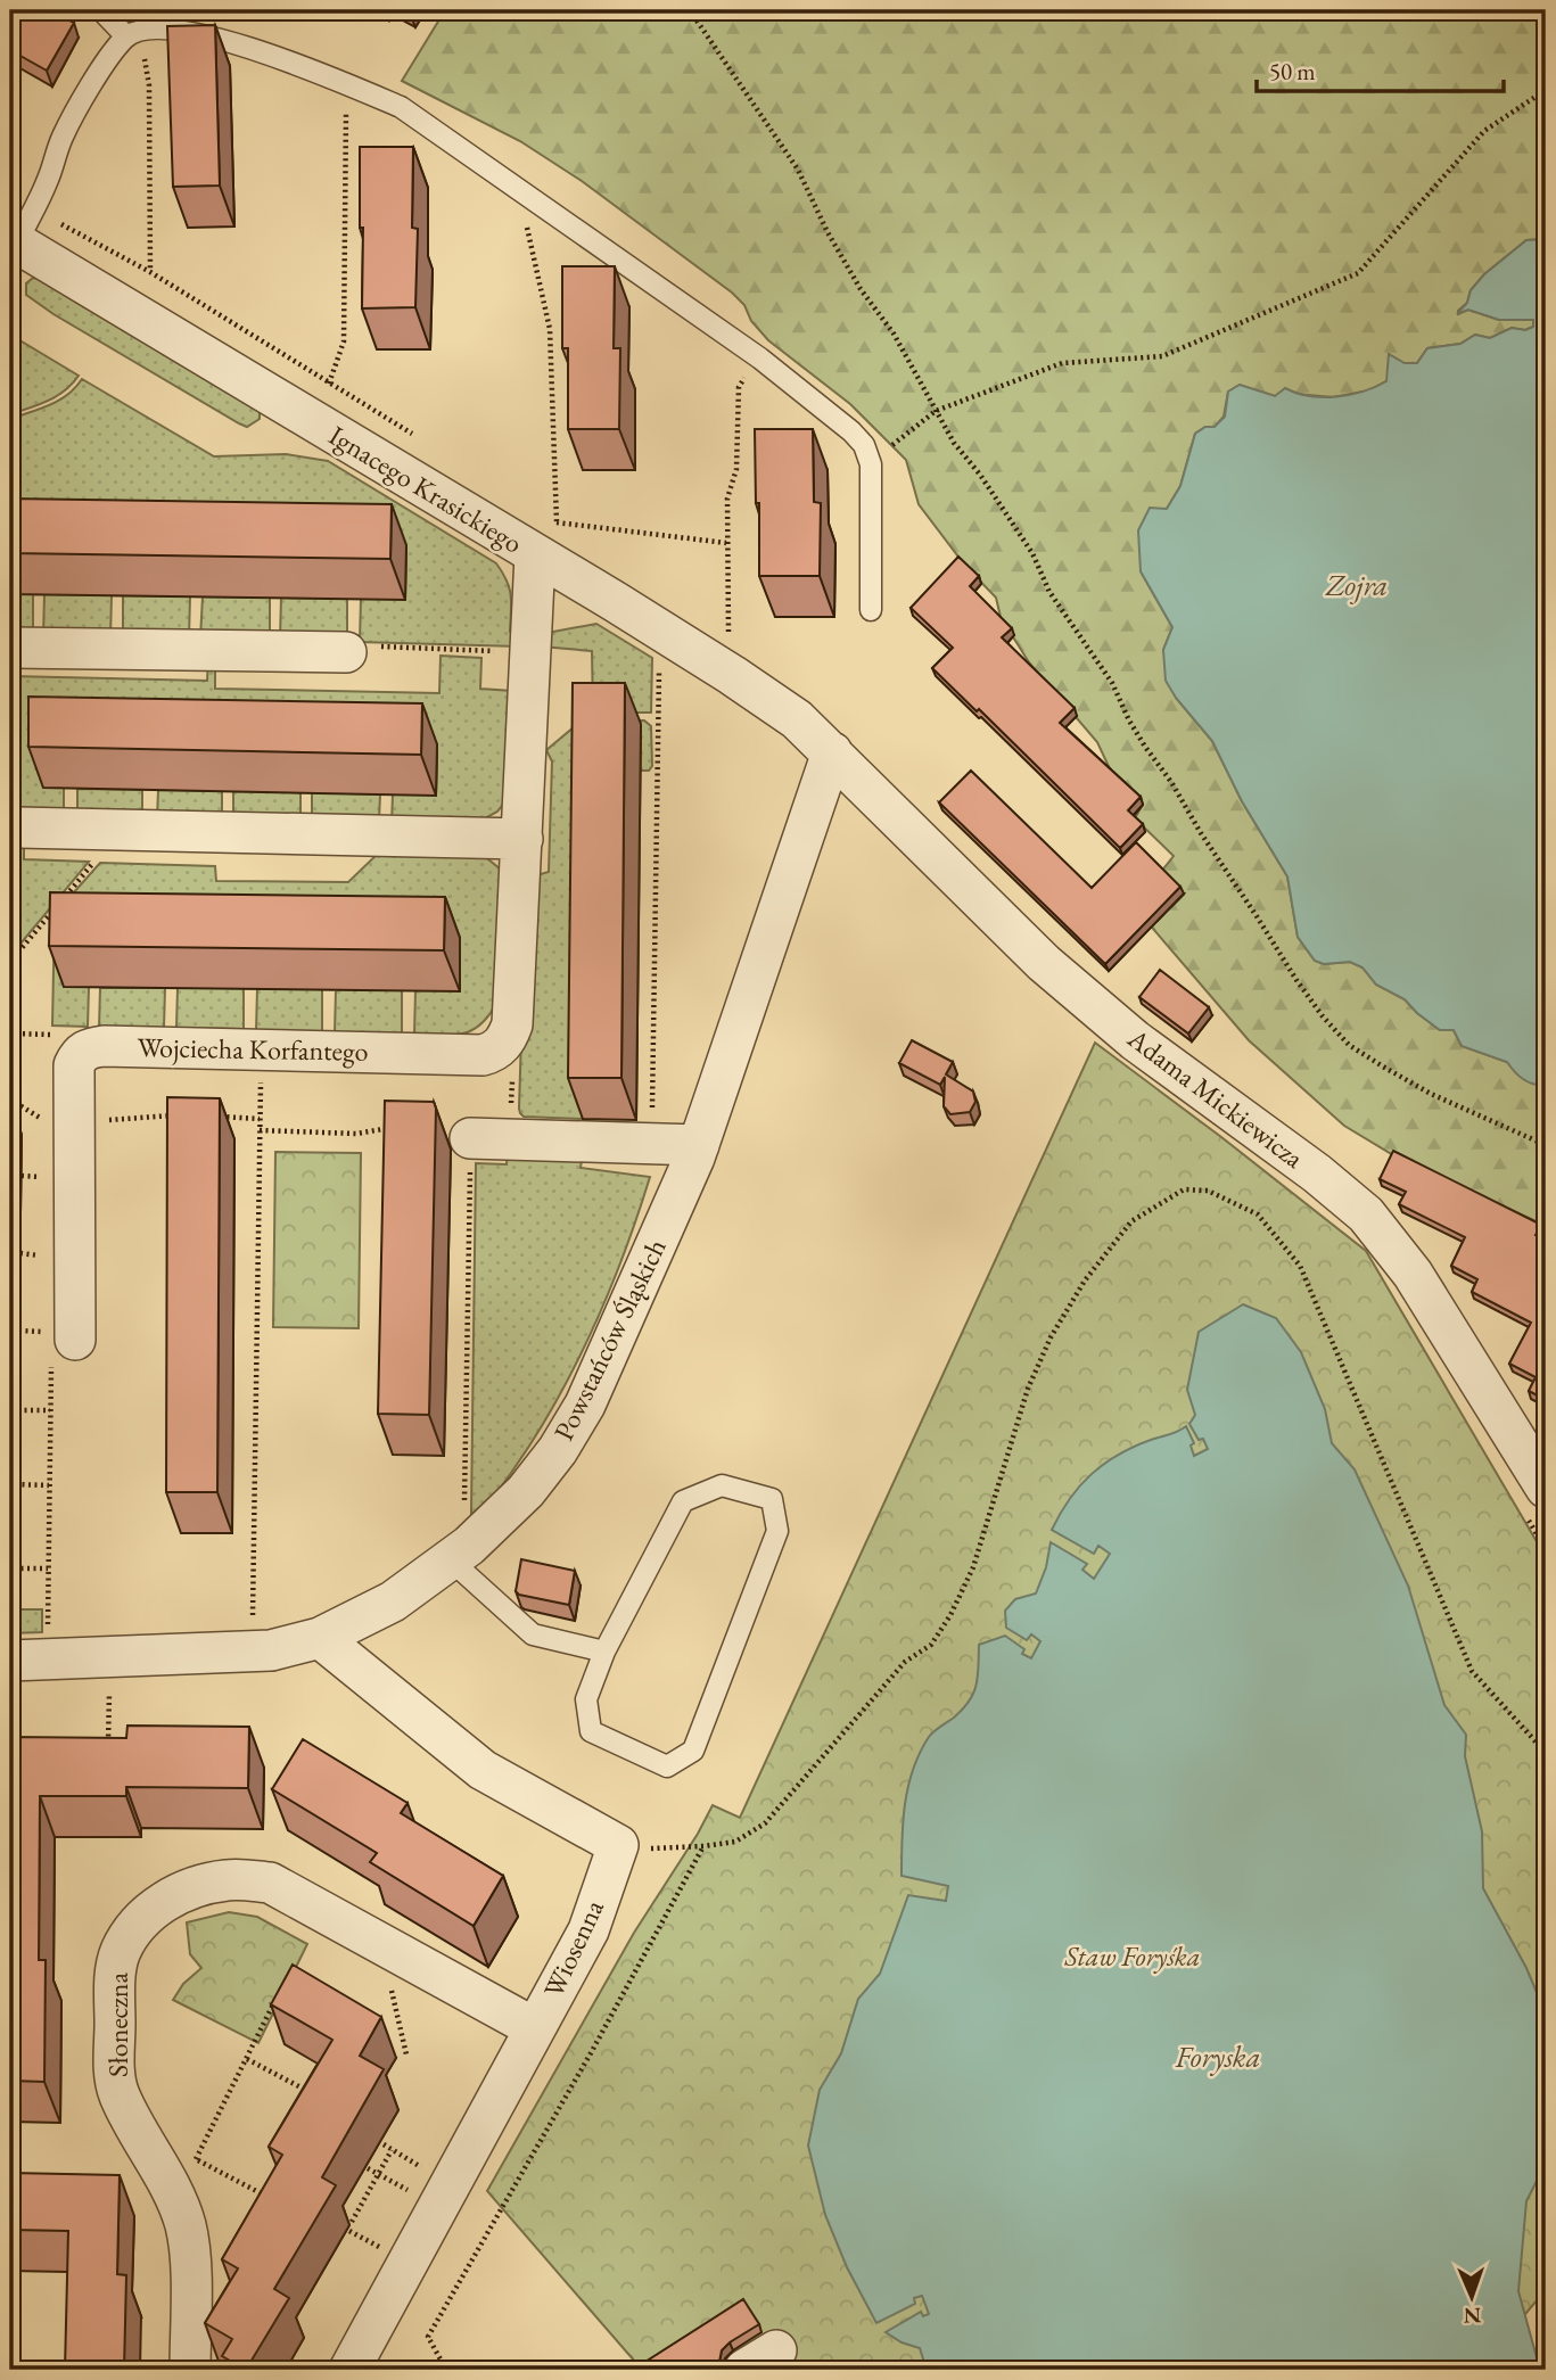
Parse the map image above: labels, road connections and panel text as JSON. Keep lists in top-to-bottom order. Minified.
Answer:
{"streets":{"street":["Ignacego Krasickiego","Wojciecha Korfantego","Adama Mickiewicza","Powstańców Śląskich","Wiosenna","Słoneczna"]},"crossings":[["Ignacego Krasickiego","Wojciecha Korfantego"],["Ignacego Krasickiego","Adama Mickiewicza"],["Ignacego Krasickiego","Powstańców Śląskich"],["Adama Mickiewicza","Powstańców Śląskich"],["Wiosenna","Słoneczna"]],"water":["Zojra","Foryska"],"parks":["Staw Foryśka"],"scale_bar":"50 m","north":"bottom"}
